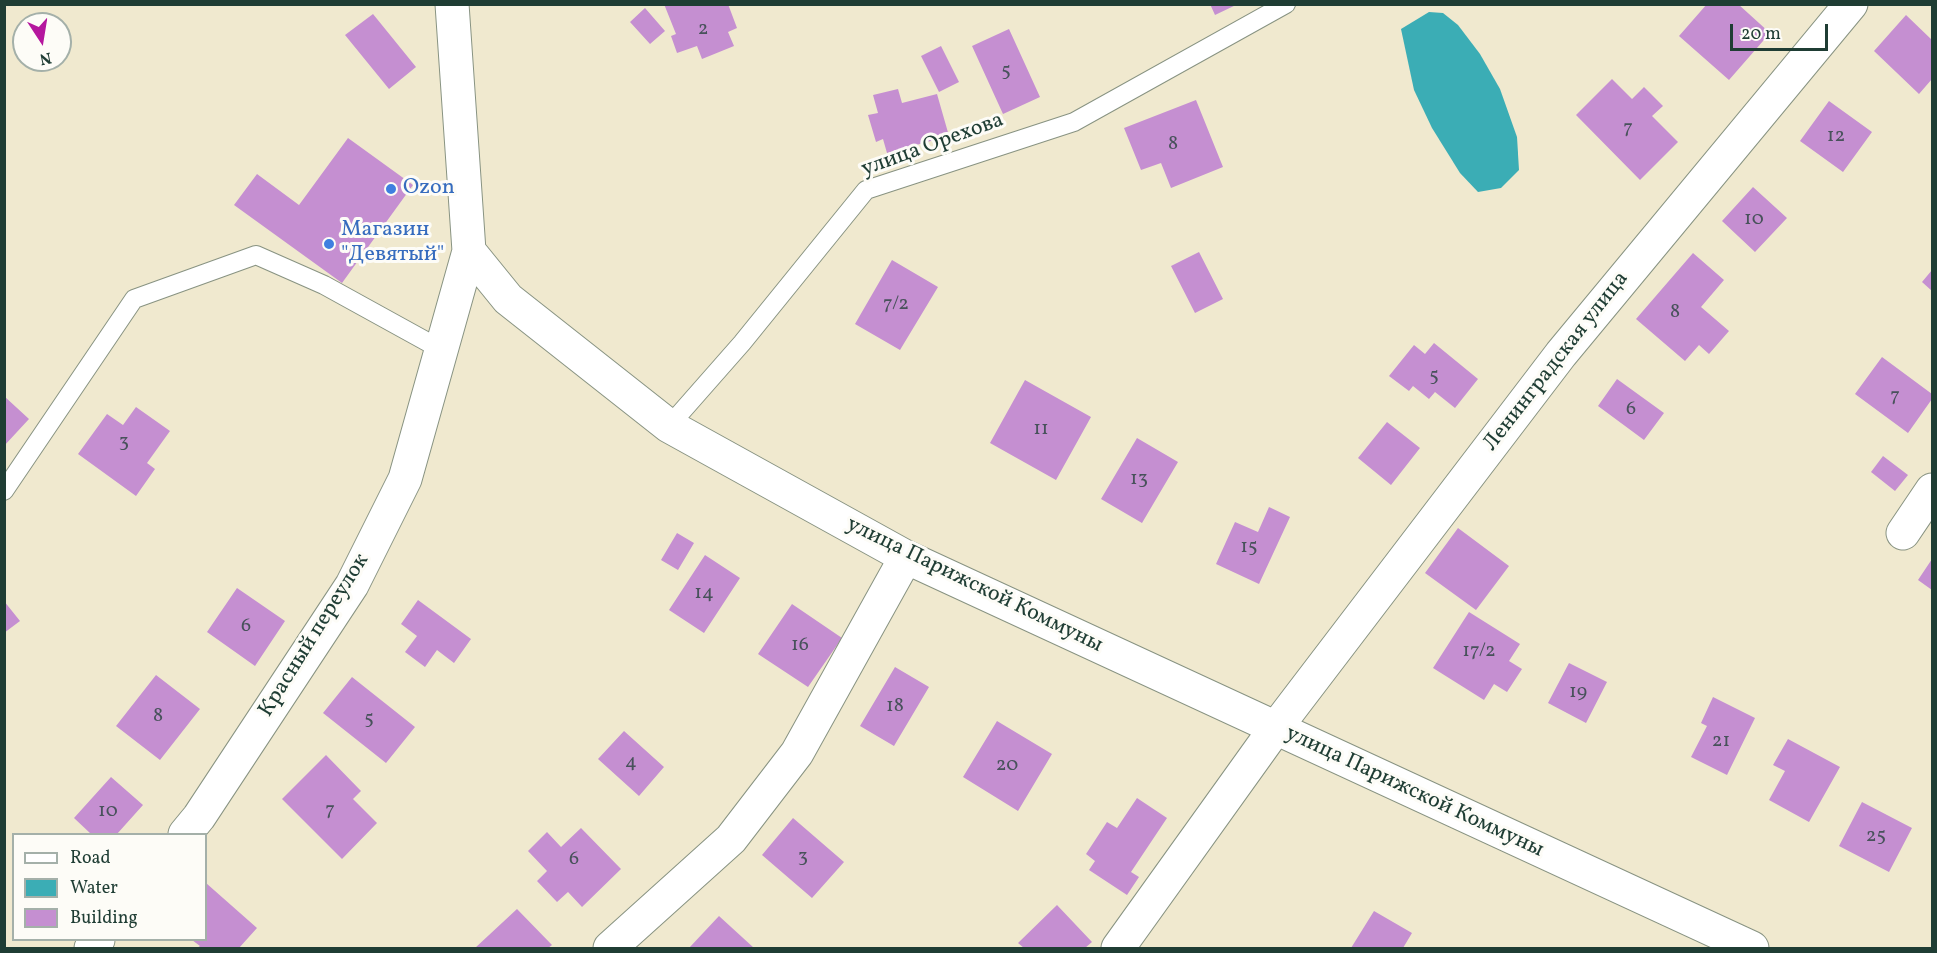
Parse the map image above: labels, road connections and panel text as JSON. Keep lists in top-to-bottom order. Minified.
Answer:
{"streets":{"street":["Ленинградская улица","улица Парижской Коммуны","Красный переулок"],"lane":["улица Орехова"]},"crossings":[["улица Орехова","улица Парижской Коммуны"],["Ленинградская улица","улица Парижской Коммуны"],["улица Парижской Коммуны","Красный переулок"]],"places":["Ozon","Магазин \"Девятый\""],"house_numbers":["2","5","7","12","8","10","7/2","8","5","7","6","11","3","13","15","14","6","16","17/2","19","18","8","5","21","4","20","7","10","25","3","6"],"legend":["Road","Water","Building"],"scale_bar":"20 m","north":"bottom"}
